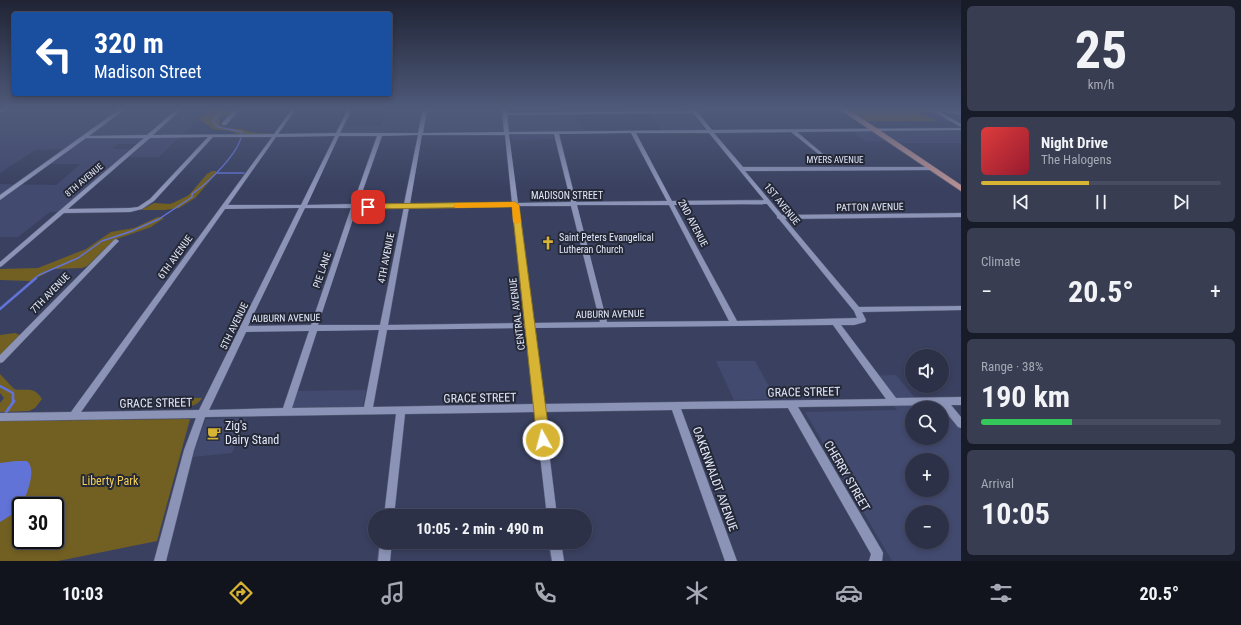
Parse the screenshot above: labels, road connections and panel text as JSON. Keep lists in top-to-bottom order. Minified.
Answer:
{"streets":{"street":["MYERS AVENUE","8TH AVENUE","MADISON STREET","1ST AVENUE","PATTON AVENUE","2ND AVENUE","6TH AVENUE","4TH AVENUE","PIE LANE","7TH AVENUE","CENTRAL AVENUE","AUBURN AVENUE","5TH AVENUE","GRACE STREET","CHERRY STREET","OAKENWALDT AVENUE"]},"crossings":[["MYERS AVENUE","1ST AVENUE"],["MADISON STREET","1ST AVENUE"],["MADISON STREET","2ND AVENUE"],["MADISON STREET","6TH AVENUE"],["MADISON STREET","4TH AVENUE"],["MADISON STREET","PIE LANE"],["MADISON STREET","CENTRAL AVENUE"],["MADISON STREET","5TH AVENUE"],["1ST AVENUE","PATTON AVENUE"],["1ST AVENUE","AUBURN AVENUE"],["2ND AVENUE","AUBURN AVENUE"],["6TH AVENUE","GRACE STREET"],["4TH AVENUE","AUBURN AVENUE"],["4TH AVENUE","GRACE STREET"],["PIE LANE","AUBURN AVENUE"],["PIE LANE","GRACE STREET"],["CENTRAL AVENUE","AUBURN AVENUE"],["CENTRAL AVENUE","GRACE STREET"],["AUBURN AVENUE","5TH AVENUE"],["5TH AVENUE","GRACE STREET"],["GRACE STREET","CHERRY STREET"],["GRACE STREET","OAKENWALDT AVENUE"]],"parks":["Liberty Park"],"places":{"church":["Saint Peters Evangelical Lutheran Church"],"cafe":["Zig's Dairy Stand"]},"page":{"tile":[["25","km/h"],"Climate",["Range · 38%","190 km"],["Arrival","10:05"]],"turn":["320 m","Madison Street"],"song":["Night Drive","The Halogens"],"heat":["−","20.5°","+"],"map_buttons":["+","−"],"limit":"30","trip":"10:05 · 2 min · 490 m","tabs":["10:03","20.5°"]}}
